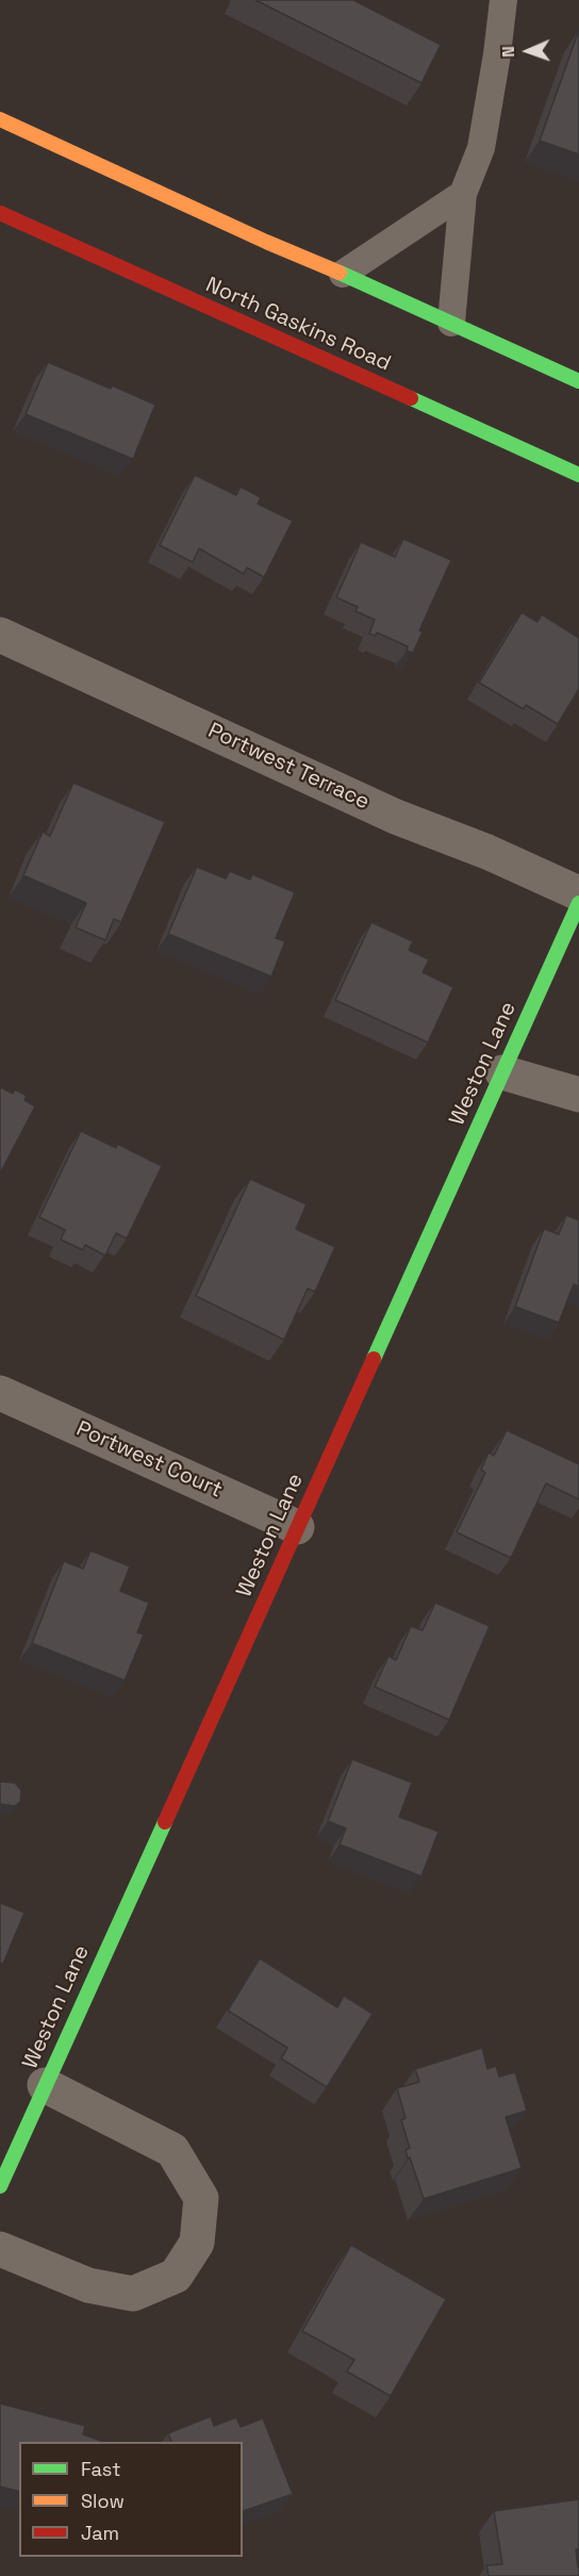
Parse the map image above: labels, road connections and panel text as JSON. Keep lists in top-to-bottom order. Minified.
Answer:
{"streets":{"street":["North Gaskins Road","Portwest Terrace","Weston Lane","Portwest Court"]},"crossings":[["Weston Lane","Portwest Court"]],"legend":["Fast","Slow","Jam"],"north":"left"}
